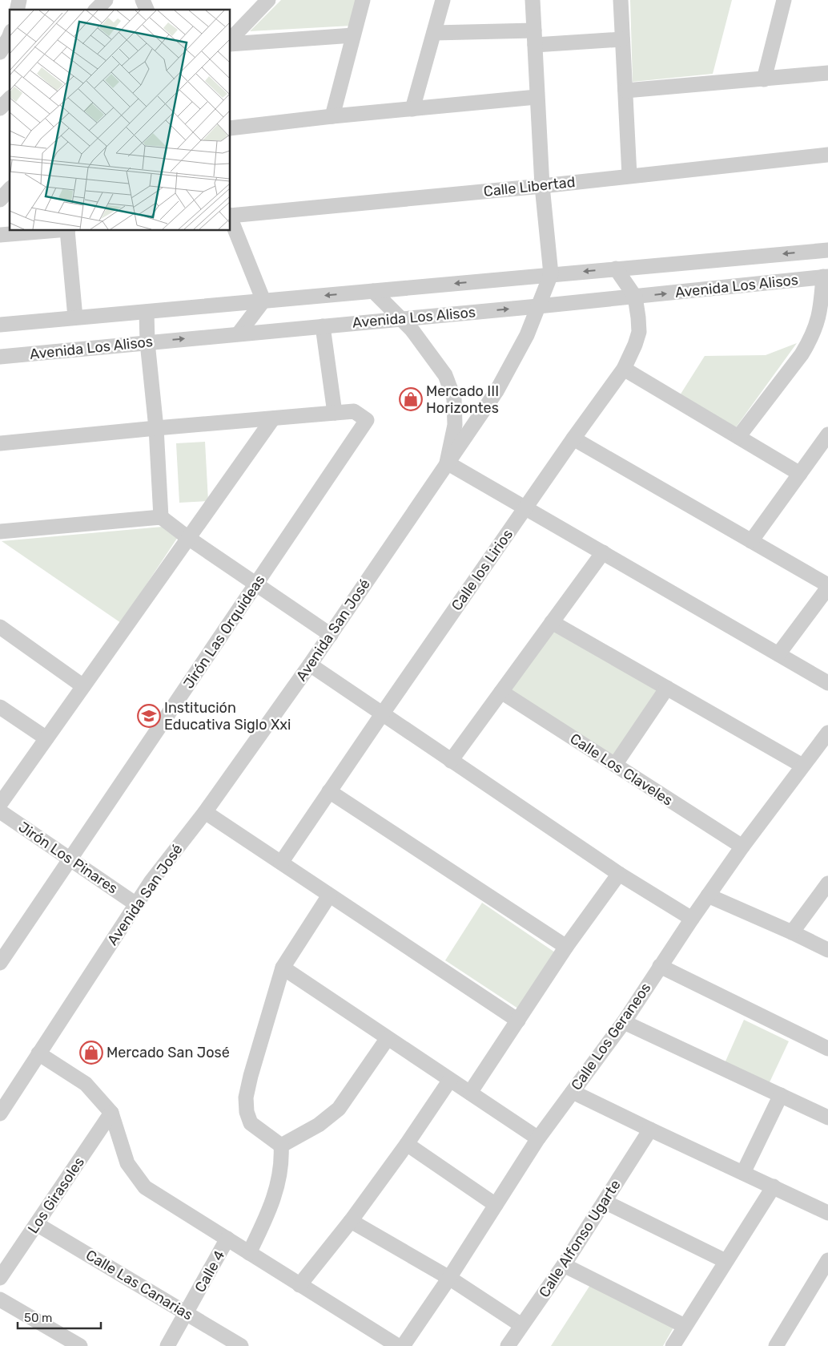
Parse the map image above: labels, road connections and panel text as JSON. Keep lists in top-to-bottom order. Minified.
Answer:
{"streets":{"street":["Calle Libertad","Avenida Los Alisos","Calle los Lirios","Avenida San José","Jirón Las Orquideas","Calle Los Claveles","Jirón Los Pinares","Calle Los Geraneos","Los Girasoles","Calle Alfonso Ugarte","Calle 4","Calle Las Canarias"]},"crossings":[["Avenida Los Alisos","Calle los Lirios"],["Avenida Los Alisos","Avenida San José"],["Avenida San José","Jirón Los Pinares"],["Jirón Las Orquideas","Jirón Los Pinares"],["Calle Los Claveles","Calle Los Geraneos"],["Los Girasoles","Calle Las Canarias"],["Calle 4","Calle Las Canarias"]],"places":{"shop":["Mercado III Horizontes","Mercado San José"],"school or university":["Institución Educativa Siglo Xxi"]},"scale_bar":"50 m"}
